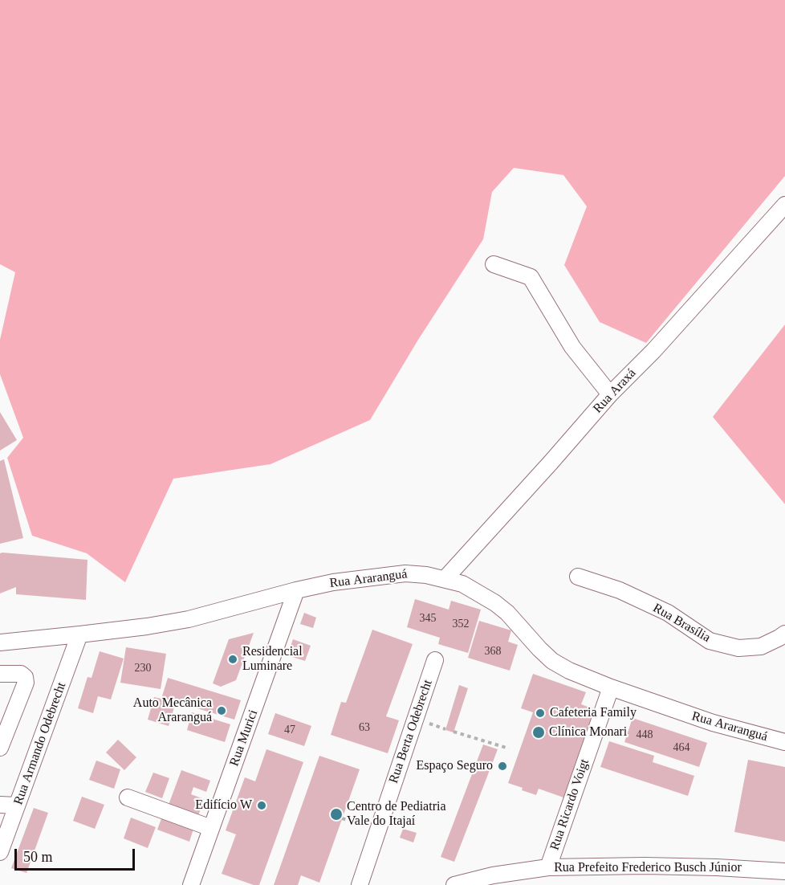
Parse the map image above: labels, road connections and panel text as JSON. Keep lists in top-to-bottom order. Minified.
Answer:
{"streets":{"street":["Rua Araxá","Rua Araranguá","Rua Brasília","Rua Berta Odebrecht","Rua Murici","Rua Armando Odebrecht","Rua Ricardo Voigt","Rua Prefeito Frederico Busch Júnior"]},"crossings":[["Rua Araxá","Rua Araranguá"],["Rua Araranguá","Rua Murici"],["Rua Araranguá","Rua Armando Odebrecht"],["Rua Araranguá","Rua Ricardo Voigt"],["Rua Ricardo Voigt","Rua Prefeito Frederico Busch Júnior"]],"places":["Residencial Luminare","Auto Mecânica Araranguá","Cafeteria Family","Clínica Monari","Espaço Seguro","Edifício W","Centro de Pediatria Vale do Itajaí"],"house_numbers":["345","352","368","230","63","47","448","464"],"scale_bar":"50 m"}
